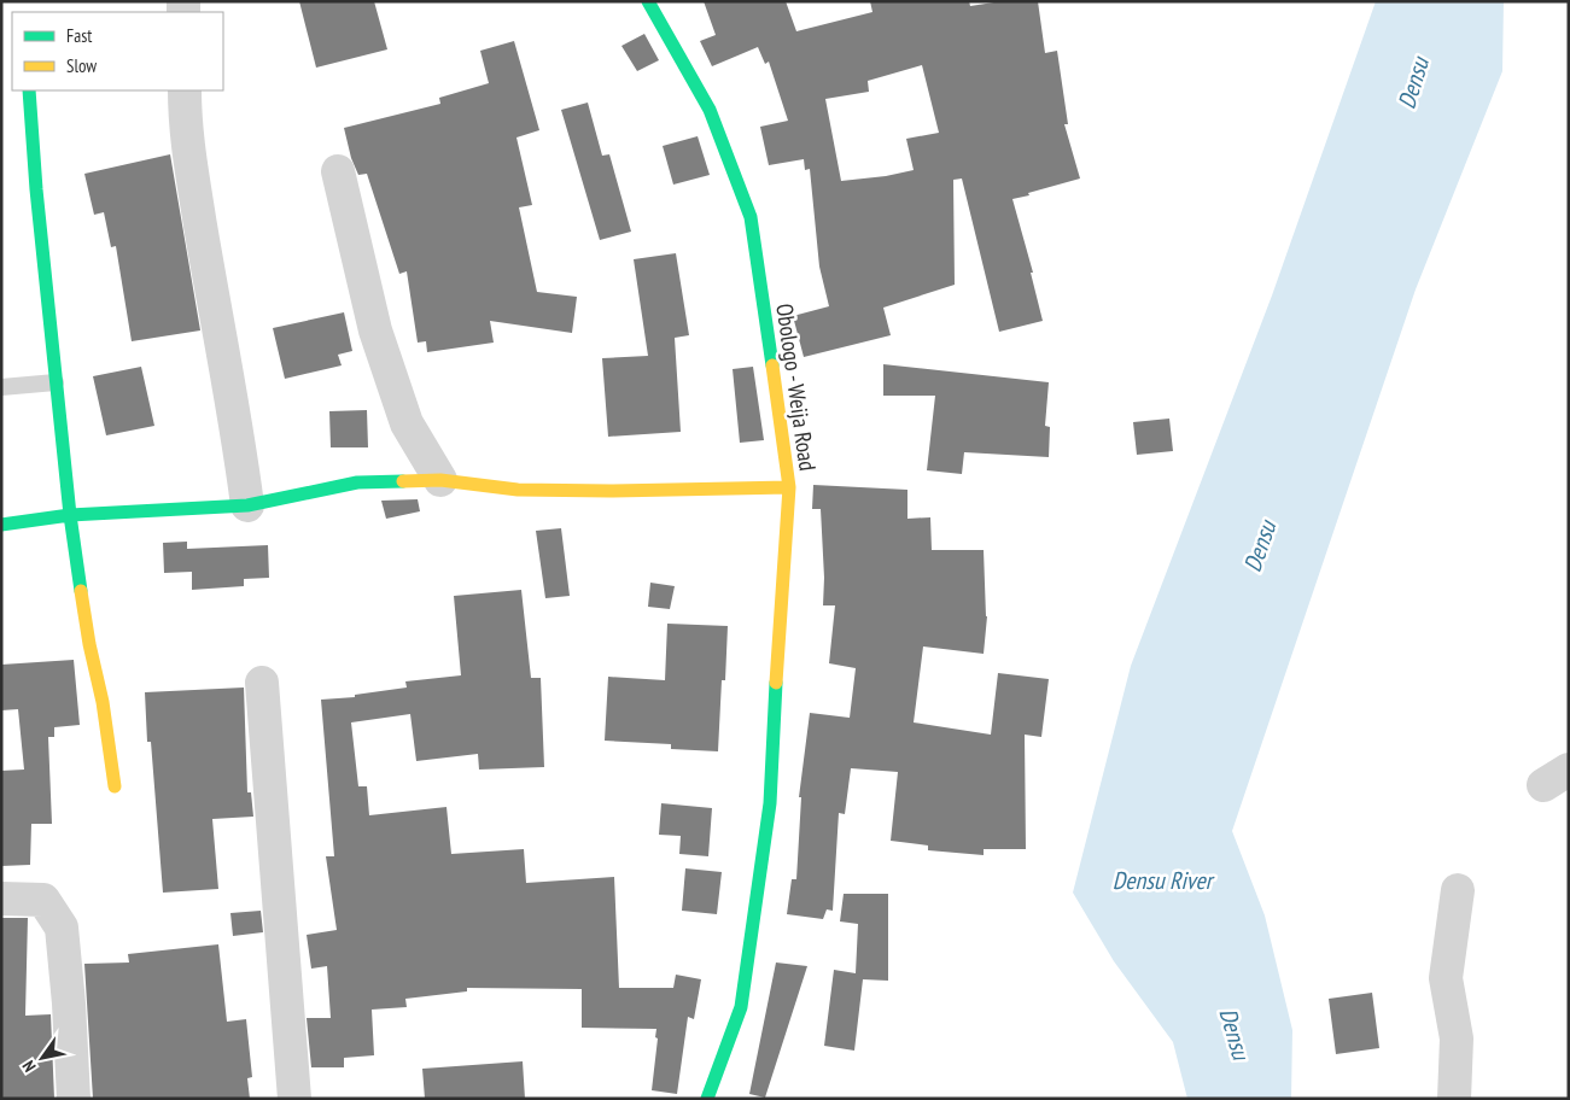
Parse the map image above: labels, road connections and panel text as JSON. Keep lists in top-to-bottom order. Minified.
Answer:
{"streets":{"street":["Obologo - Weija Road"]},"water":["Densu","Densu River"],"legend":["Fast","Slow"],"north":"bottom left"}
